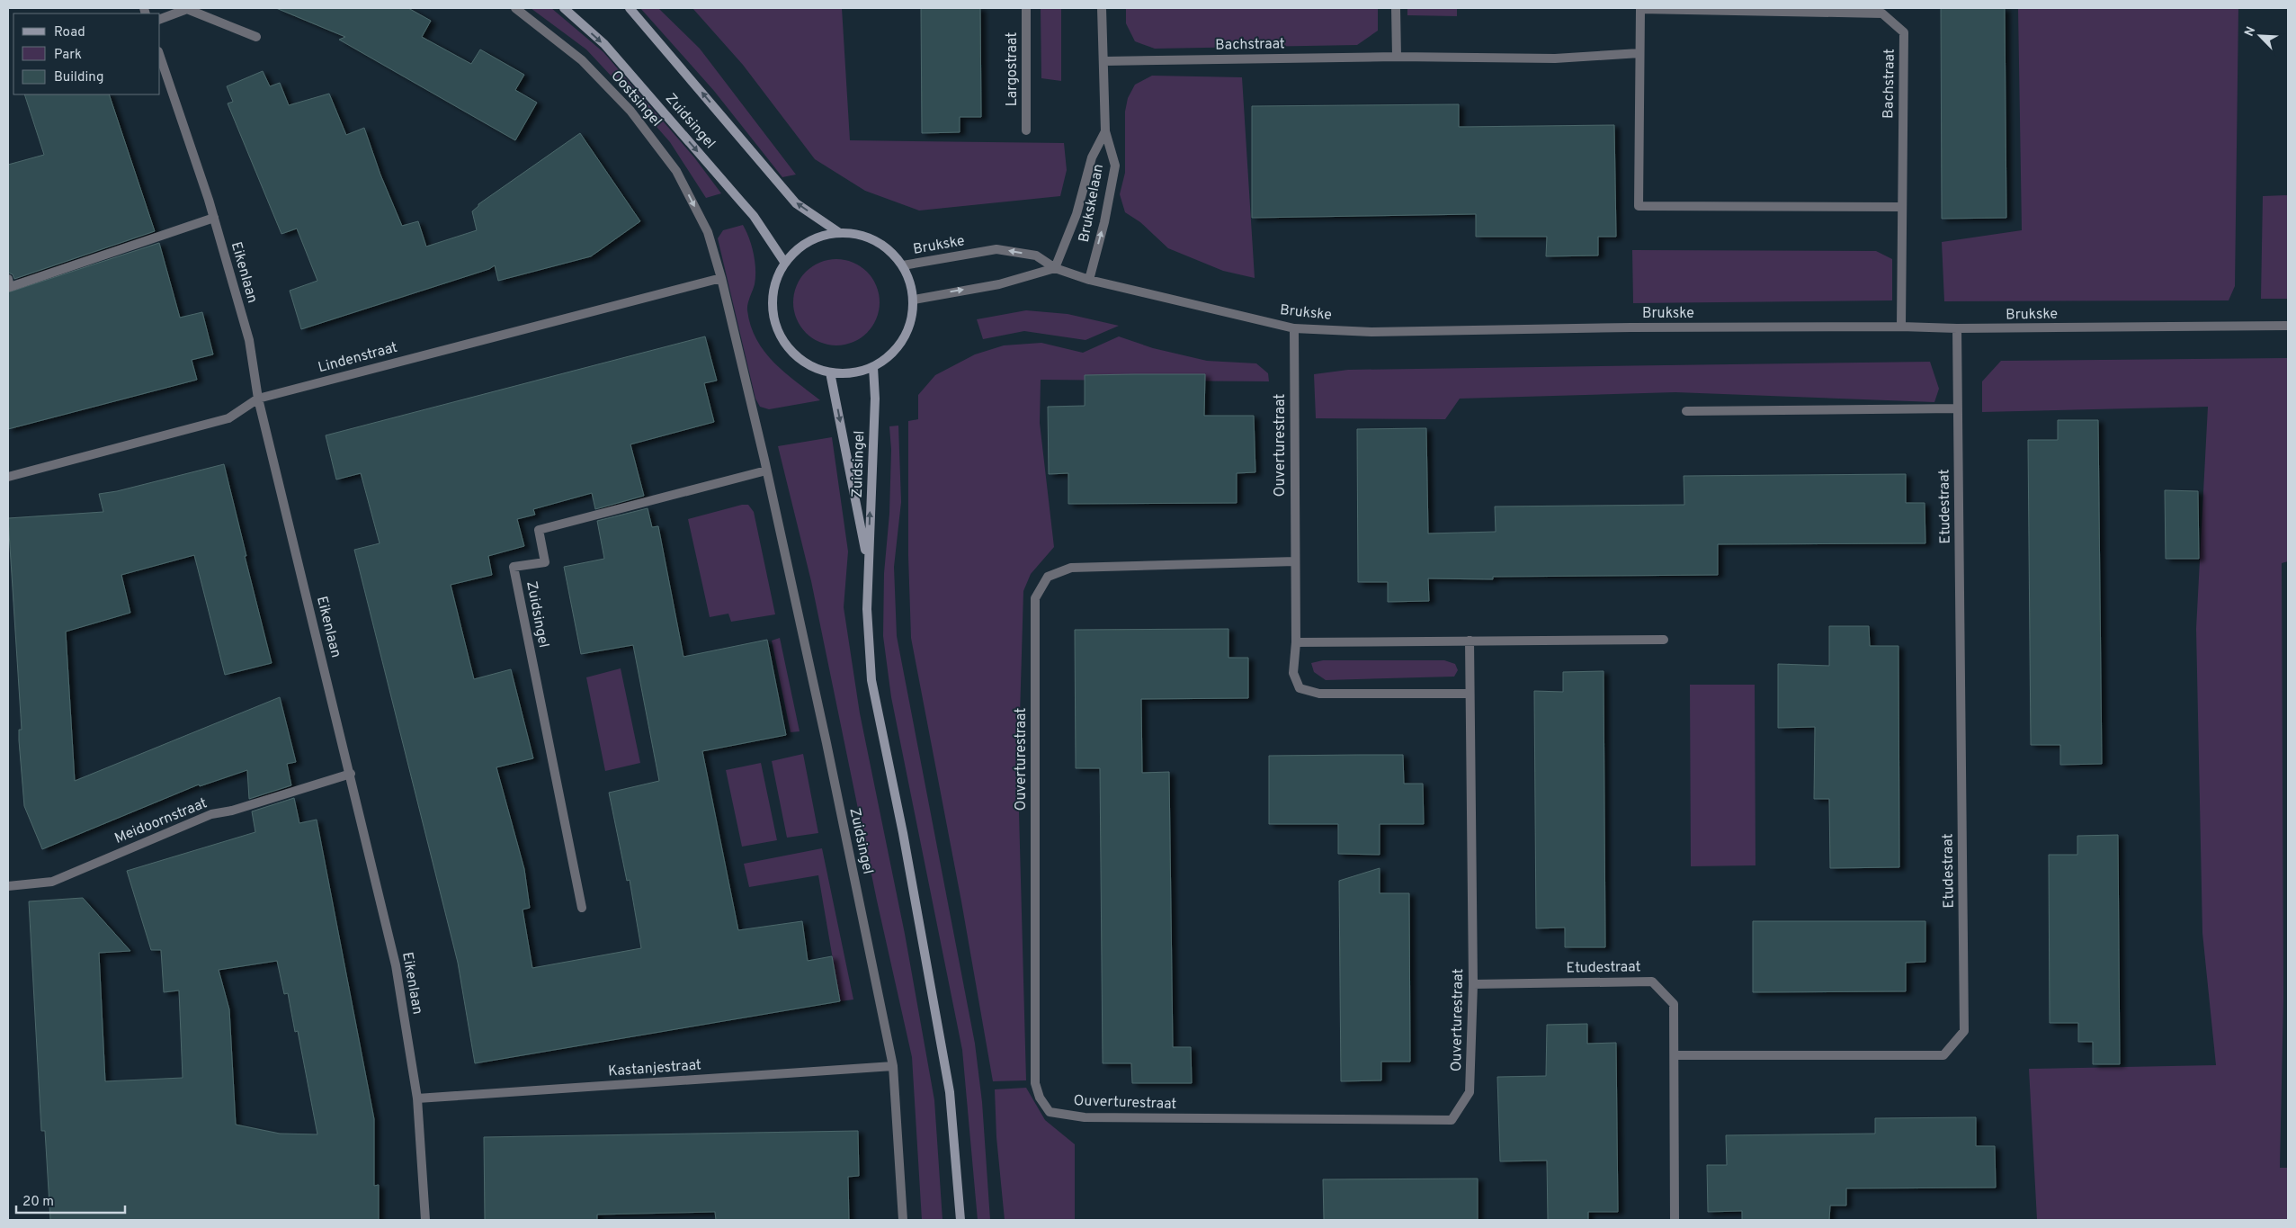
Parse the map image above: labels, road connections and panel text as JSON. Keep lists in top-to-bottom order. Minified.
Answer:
{"streets":{"main road":["Zuidsingel"],"street":["Bachstraat","Largostraat","Oostsingel","Brukskelaan","Brukske","Eikenlaan","Lindenstraat","Ouverturestraat","Etudestraat","Meidoornstraat","Kastanjestraat"]},"crossings":[["Bachstraat","Brukskelaan"],["Bachstraat","Brukske"],["Oostsingel","Zuidsingel"],["Zuidsingel","Brukske"],["Zuidsingel","Lindenstraat"],["Zuidsingel","Kastanjestraat"],["Brukskelaan","Brukske"],["Brukske","Ouverturestraat"],["Brukske","Etudestraat"],["Eikenlaan","Lindenstraat"],["Eikenlaan","Meidoornstraat"],["Eikenlaan","Kastanjestraat"],["Ouverturestraat","Etudestraat"]],"one_way":["Oostsingel"],"legend":["Road","Park","Building"],"scale_bar":"20 m","north":"top left"}
